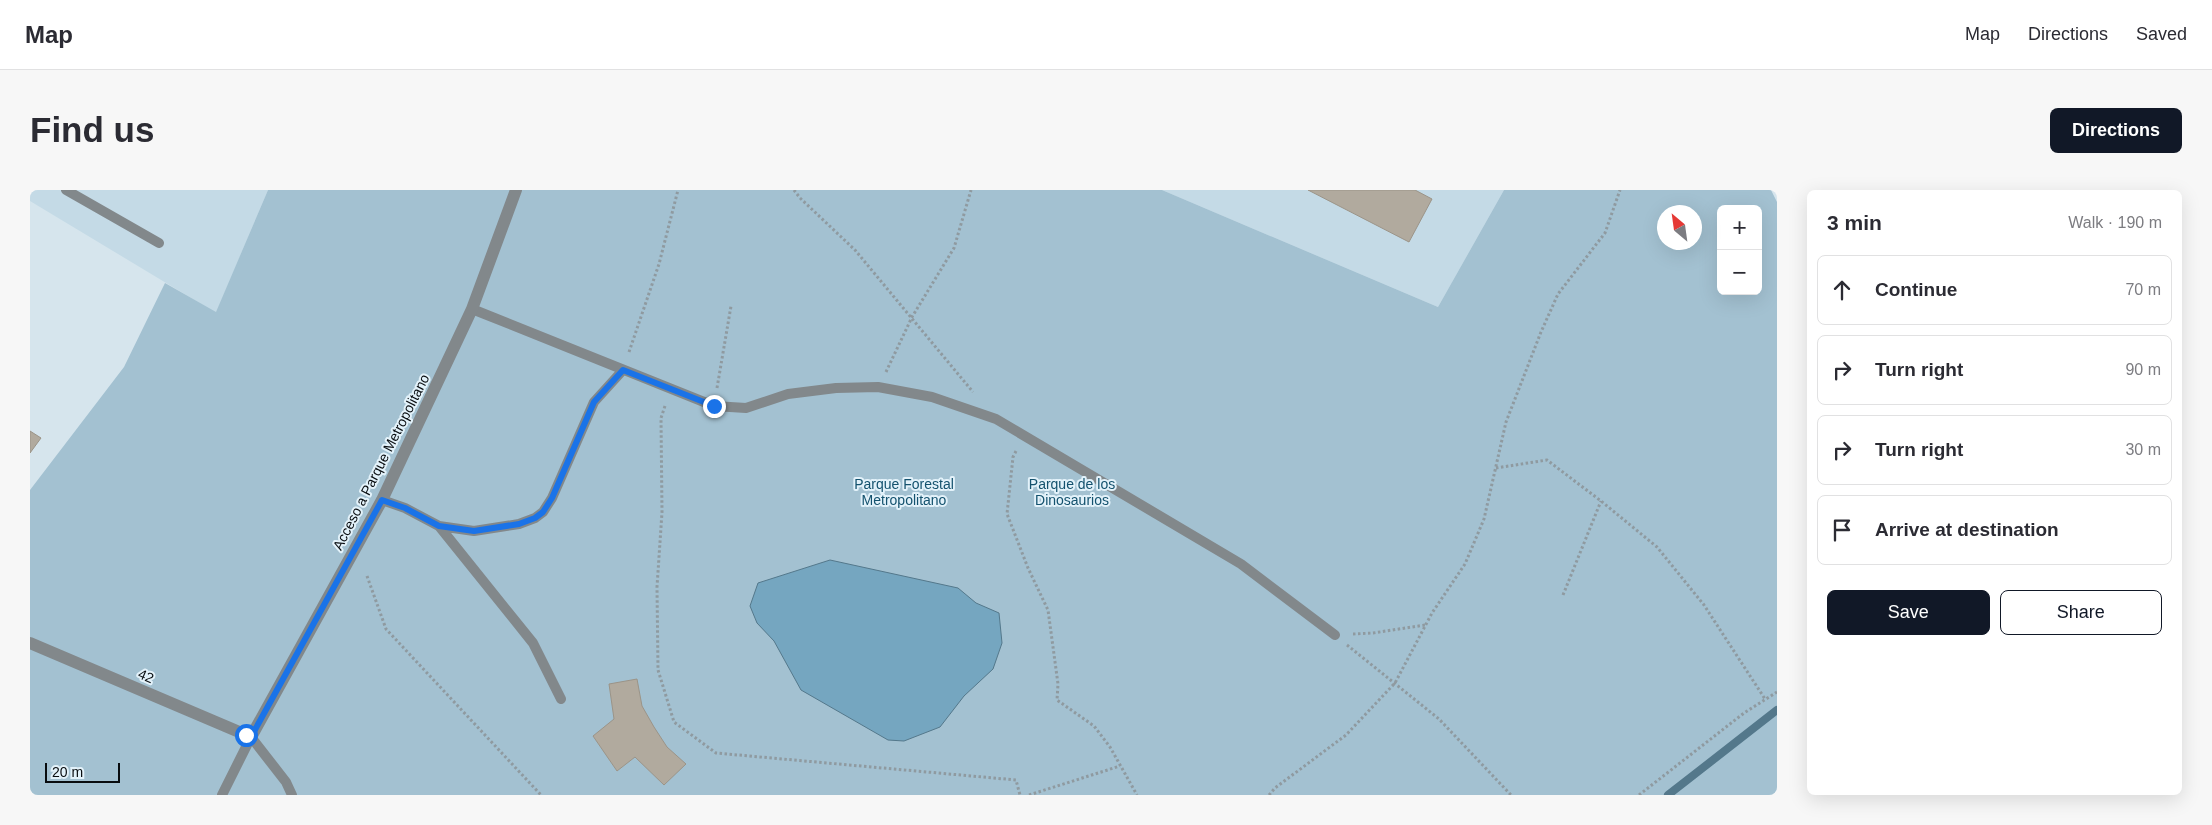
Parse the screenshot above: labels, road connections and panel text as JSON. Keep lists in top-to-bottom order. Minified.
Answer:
{"streets":{"street":["Acceso a Parque Metropolitano","42"]},"crossings":[["Acceso a Parque Metropolitano","42"]],"parks":["Parque Forestal Metropolitano","Parque de los Dinosaurios"],"scale_bar":"20 m","north":"top left","page":{"header":"Map","nav":["Map","Directions","Saved"],"buttons":["Directions",["Save","Share"]],"title":"Find us","heading":["3 min","Walk · 190 m"],"map_buttons":["+","−"],"list":[["Continue","70 m"],["Turn right","90 m"],["Turn right","30 m"],"Arrive at destination"],"scale":"20 m"}}
